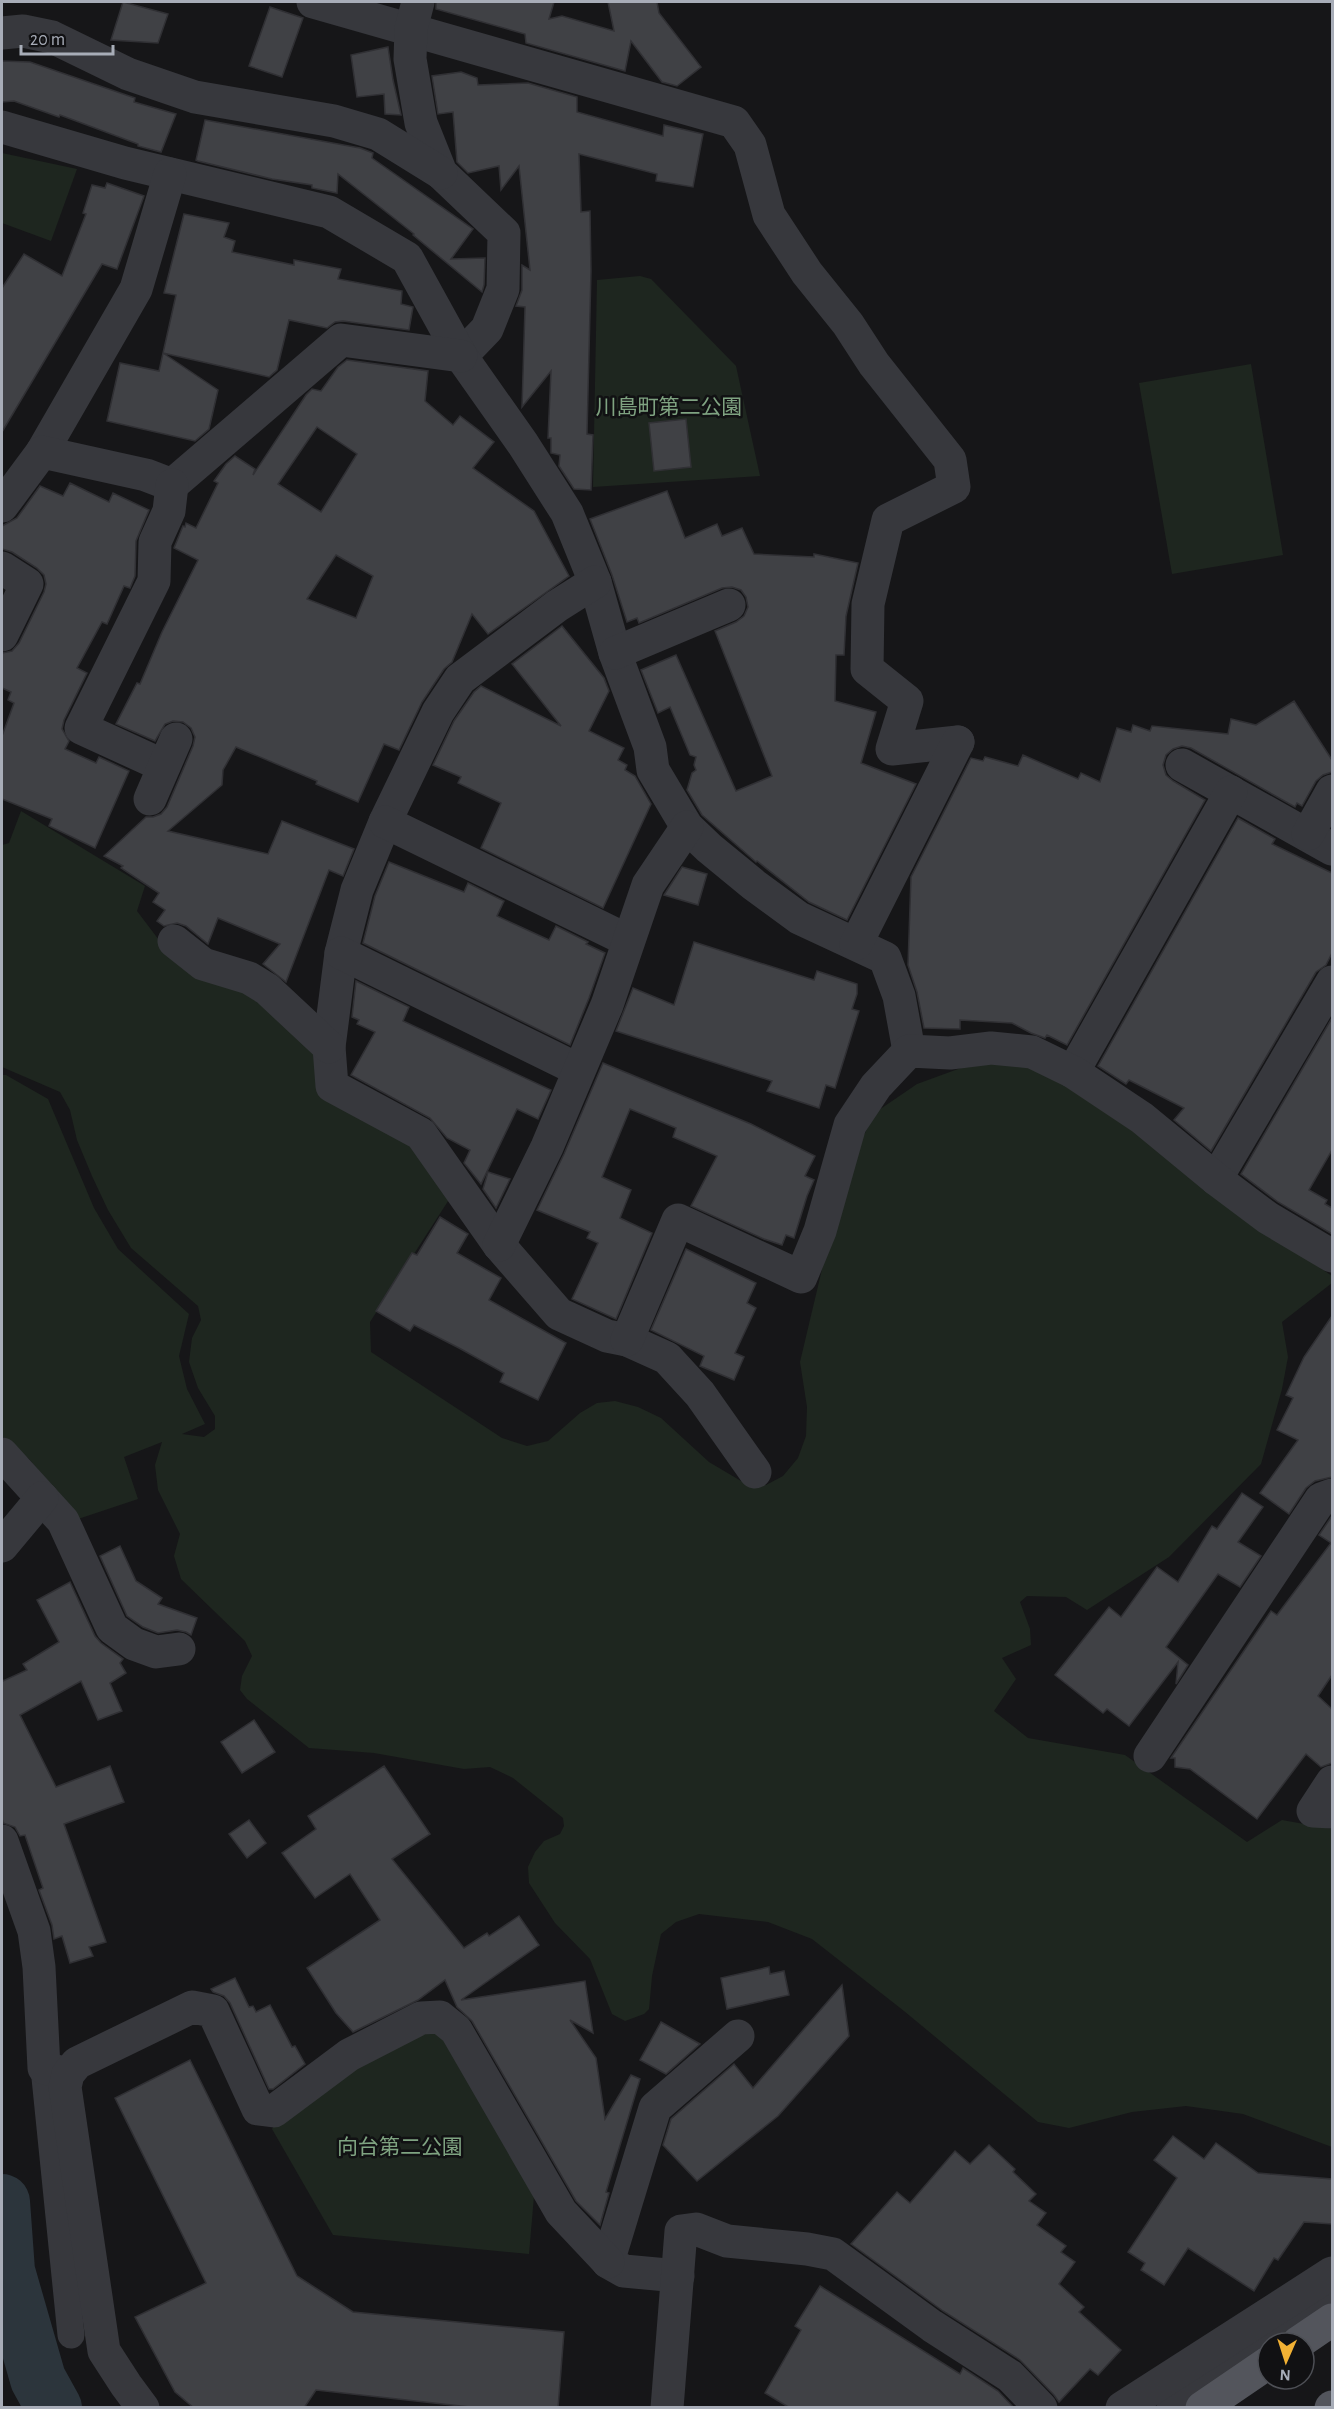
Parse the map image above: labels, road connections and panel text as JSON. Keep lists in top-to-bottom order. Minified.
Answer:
{"parks":["川島町第二公園","向台第二公園"],"scale_bar":"20 m","north":"bottom"}
